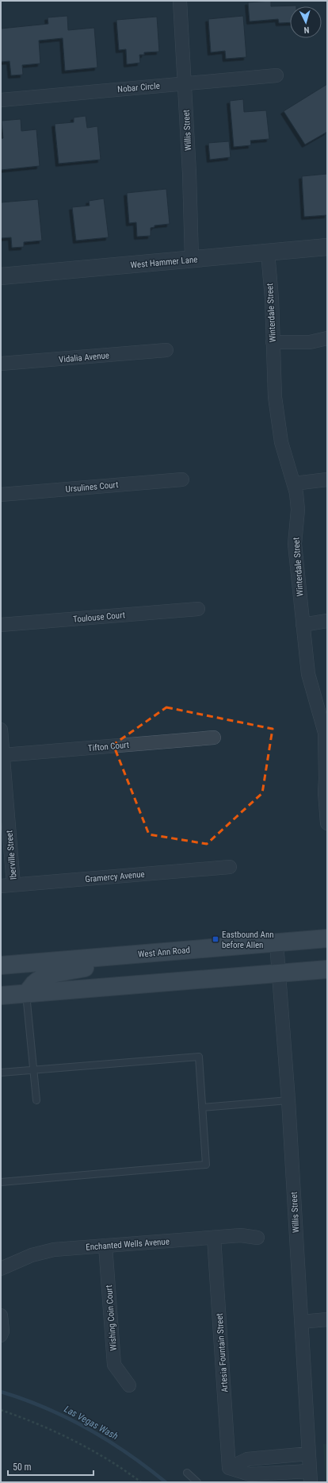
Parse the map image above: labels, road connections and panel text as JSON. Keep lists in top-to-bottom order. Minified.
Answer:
{"streets":{"main road":["West Ann Road"],"street":["Nobar Circle","Willis Street","West Hammer Lane","Winterdale Street","Vidalia Avenue","Ursulines Court","Toulouse Court","Tifton Court","Iberville Street","Gramercy Avenue","Enchanted Wells Avenue","Wishing Coin Court","Artesia Fountain Street"]},"crossings":[["Nobar Circle","Willis Street"],["Willis Street","West Hammer Lane"],["Willis Street","West Ann Road"],["West Hammer Lane","Winterdale Street"],["Tifton Court","Iberville Street"],["Iberville Street","Gramercy Avenue"],["Enchanted Wells Avenue","Wishing Coin Court"],["Enchanted Wells Avenue","Artesia Fountain Street"]],"water":["Las Vegas Wash"],"places":{"transit":["Eastbound Ann before Allen"]},"scale_bar":"50 m","north":"bottom"}
